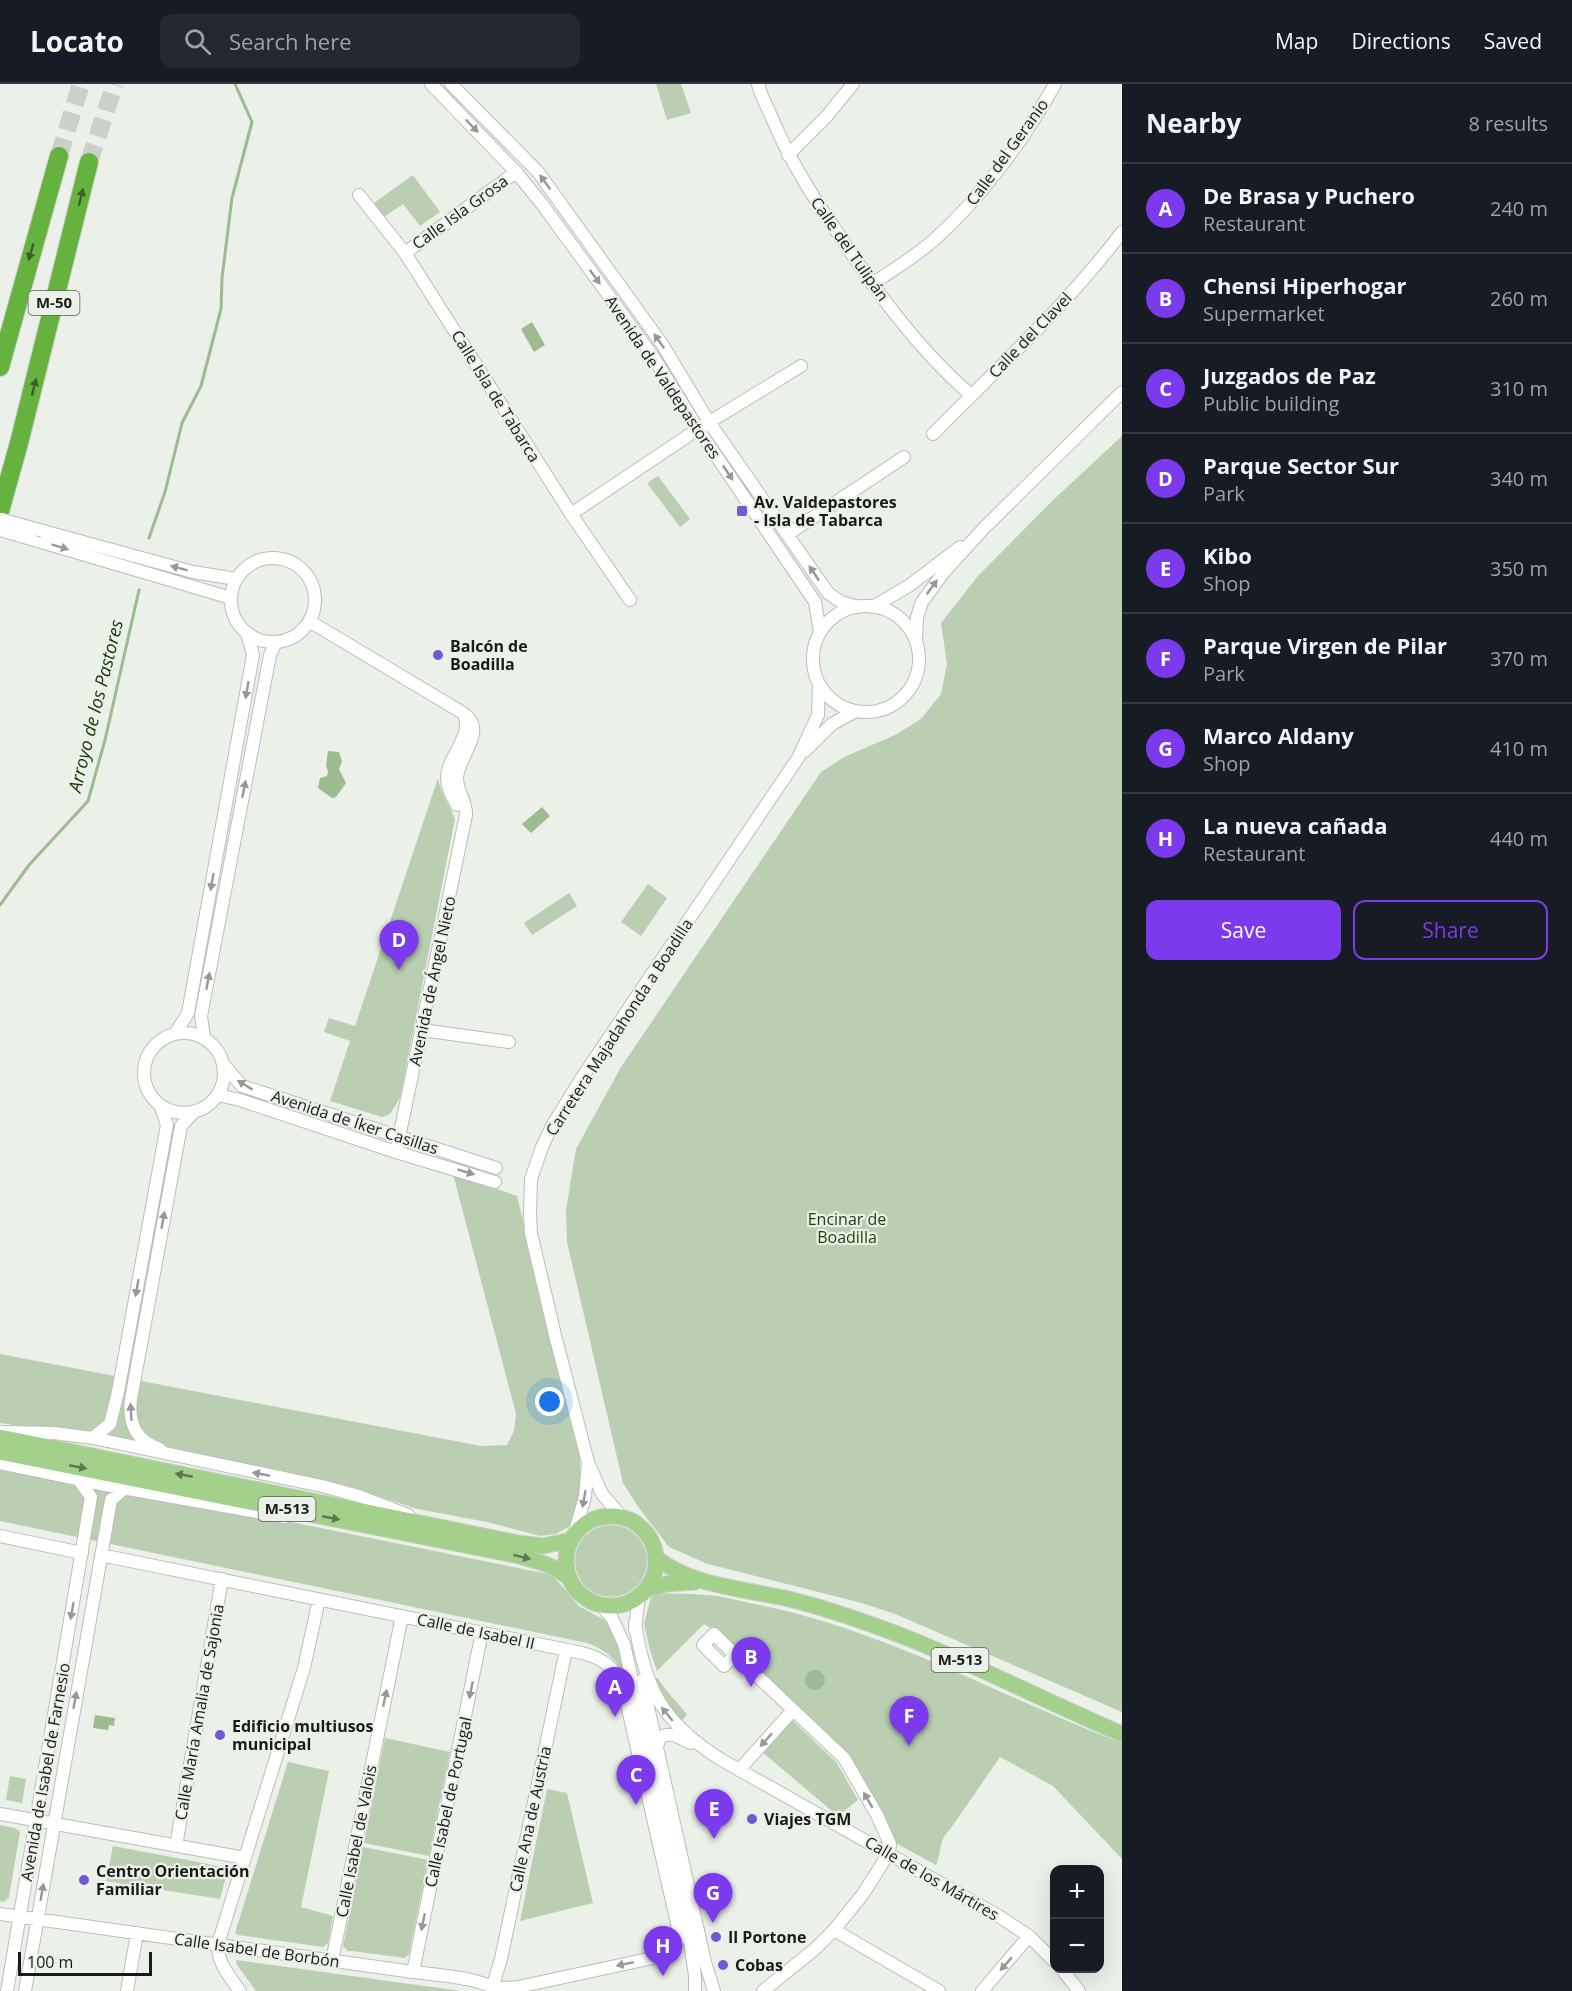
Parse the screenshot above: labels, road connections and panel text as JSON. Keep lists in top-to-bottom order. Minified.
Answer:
{"streets":{"highway":["M-50"],"main road":["M-513"],"street":["Calle del Geranio","Calle Isla Grosa","Calle del Tulipán","Calle del Clavel","Avenida de Valdepastores","Calle Isla de Tabarca","Avenida de Ángel Nieto","Carretera Majadahonda a Boadilla","Avenida de Íker Casillas","Calle de Isabel II","Calle María Amalia de Sajonia","Avenida de Isabel de Farnesio","Calle Isabel de Portugal","Calle Ana de Austria","Calle Isabel de Valois","Calle de los Mártires","Calle Isabel de Borbón"]},"crossings":[["Calle del Geranio","Calle del Tulipán"],["Calle Isla Grosa","Avenida de Valdepastores"],["Calle Isla Grosa","Calle Isla de Tabarca"],["Calle del Tulipán","Calle del Clavel"],["Avenida de Valdepastores","Carretera Majadahonda a Boadilla"],["Avenida de Ángel Nieto","Avenida de Íker Casillas"],["Carretera Majadahonda a Boadilla","M-513"],["Calle de Isabel II","Calle María Amalia de Sajonia"],["Calle de Isabel II","Avenida de Isabel de Farnesio"],["Calle de Isabel II","Calle Isabel de Portugal"],["Calle de Isabel II","Calle Ana de Austria"],["Calle de Isabel II","Calle Isabel de Valois"],["Calle de Isabel II","Calle Isabel de Borbón"],["Avenida de Isabel de Farnesio","Calle Isabel de Borbón"],["Calle Isabel de Portugal","Calle Isabel de Borbón"],["Calle Ana de Austria","Calle Isabel de Borbón"],["Calle Isabel de Valois","Calle Isabel de Borbón"]],"one_way":["Calle Isabel de Portugal"],"water":["Arroyo de los Pastores"],"parks":["Encinar de Boadilla"],"places":{"transit":["Av. Valdepastores - Isla de Tabarca"],"other":["Balcón de Boadilla","Edificio multiusos municipal","Viajes TGM","Centro Orientación Familiar","Il Portone","Cobas"]},"scale_bar":"100 m","page":{"header":"Locato","search":"Search here","nav":["Map","Directions","Saved"],"heading":["Nearby","8 results"],"list":[{"mark":"A","name":"De Brasa y Puchero","note":"Restaurant","value":"240 m"},{"mark":"B","name":"Chensi Hiperhogar","note":"Supermarket","value":"260 m"},{"mark":"C","name":"Juzgados de Paz","note":"Public building","value":"310 m"},{"mark":"D","name":"Parque Sector Sur","note":"Park","value":"340 m"},{"mark":"E","name":"Kibo","note":"Shop","value":"350 m"},{"mark":"F","name":"Parque Virgen de Pilar","note":"Park","value":"370 m"},{"mark":"G","name":"Marco Aldany","note":"Shop","value":"410 m"},{"mark":"H","name":"La nueva cañada","note":"Restaurant","value":"440 m"}],"buttons":["Save","Share"],"pins":["D","B","A","F","C","E","G","H"],"map_buttons":["+","−"],"scale":"100 m"}}
